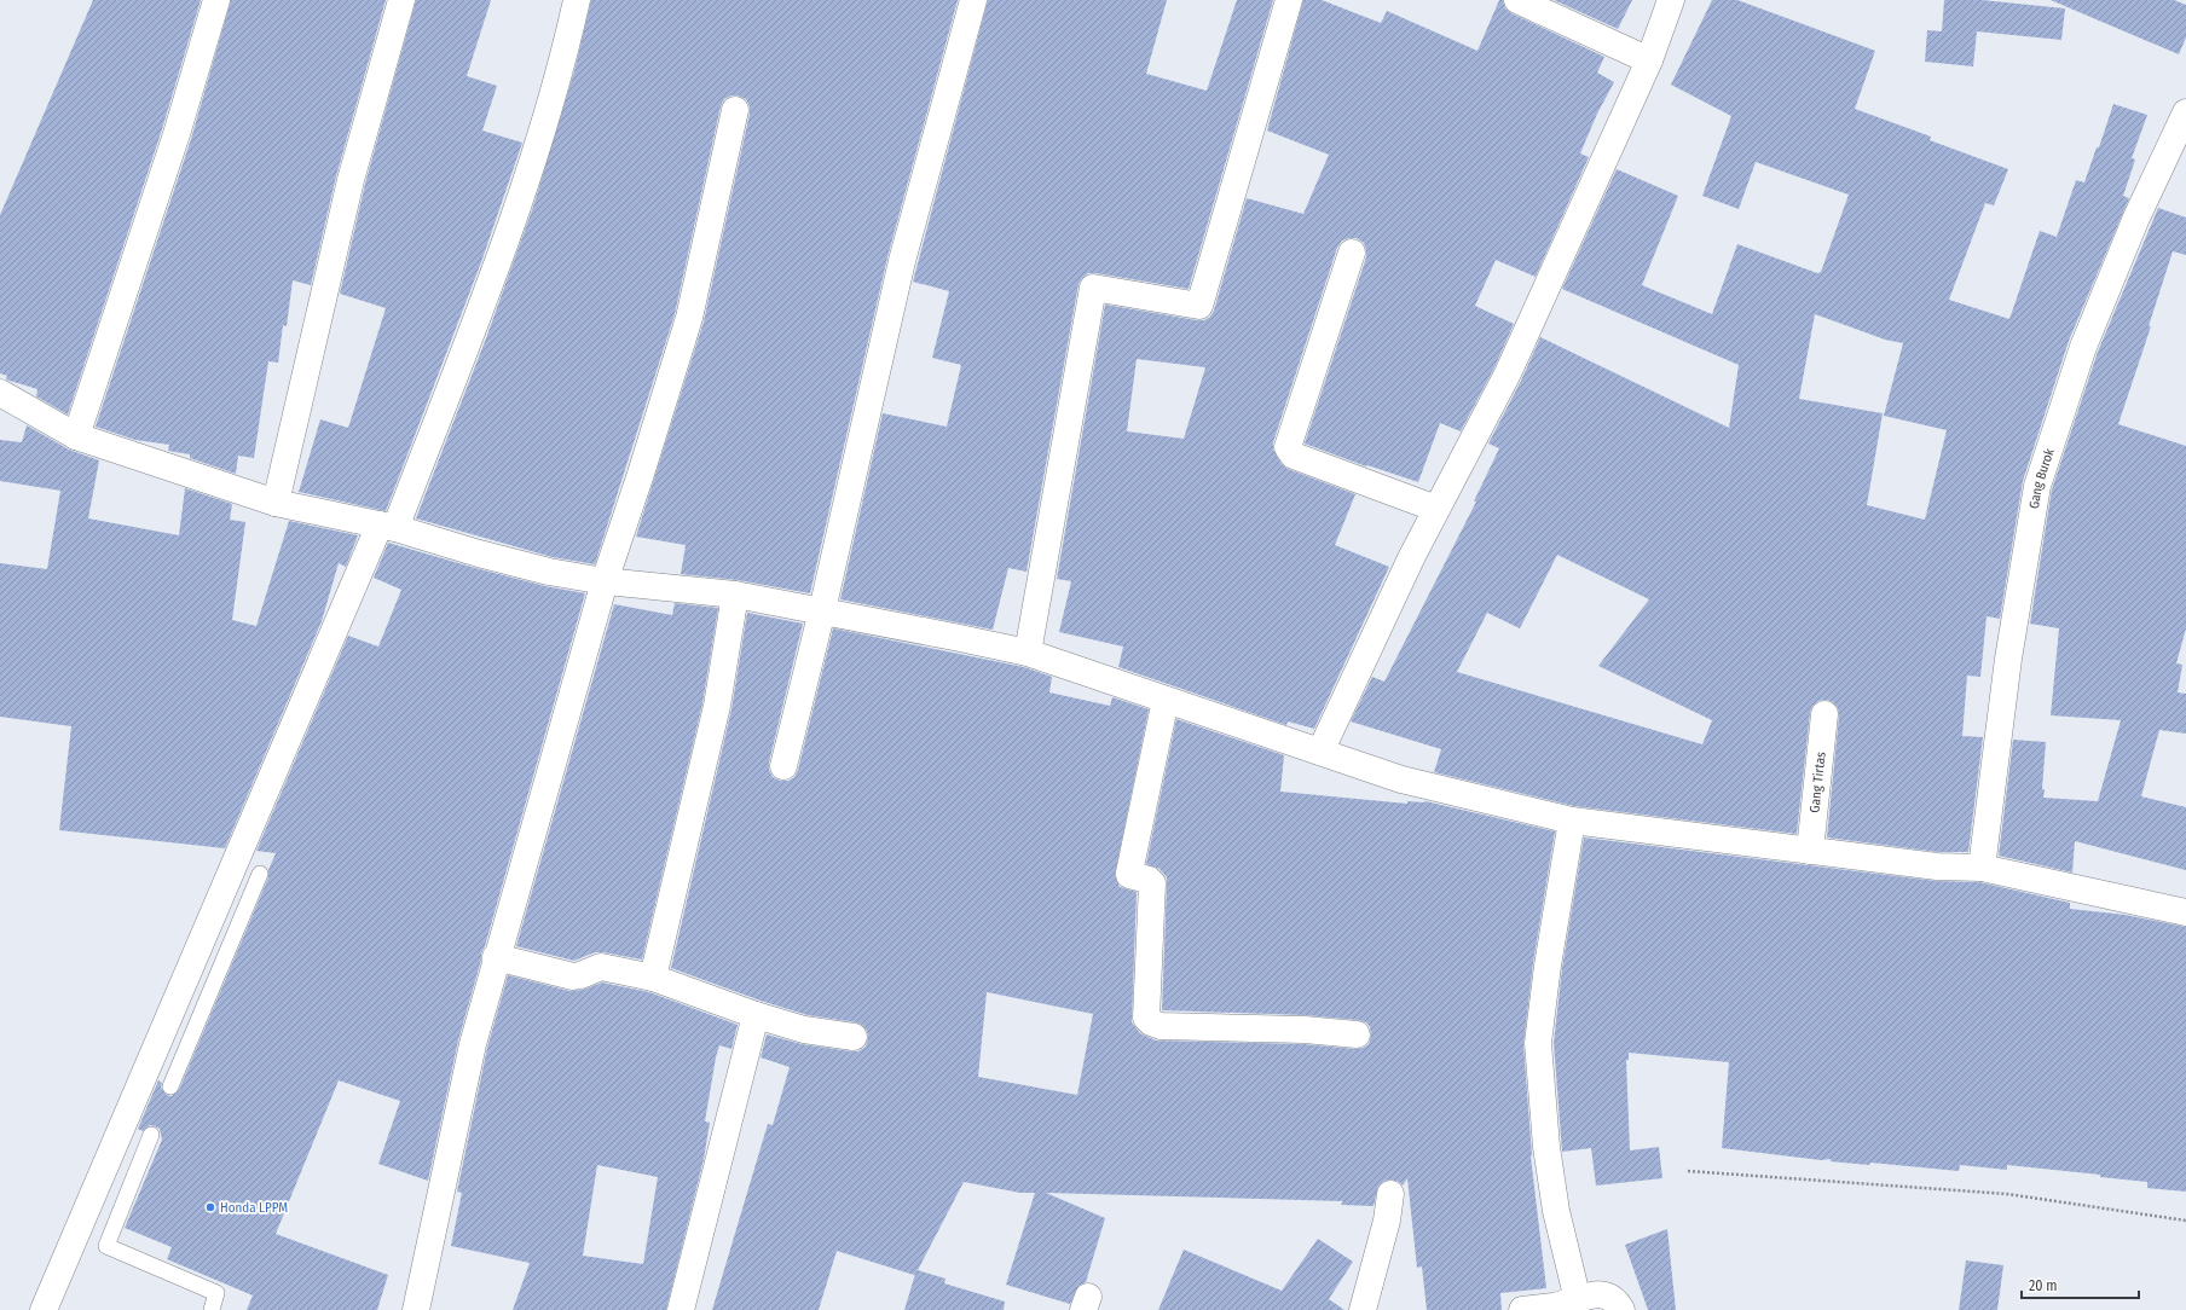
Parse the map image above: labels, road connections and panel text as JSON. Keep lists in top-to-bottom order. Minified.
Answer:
{"streets":{"street":["Gang Burok","Gang Tirtas"]},"places":["Honda LPPM"],"scale_bar":"20 m"}
